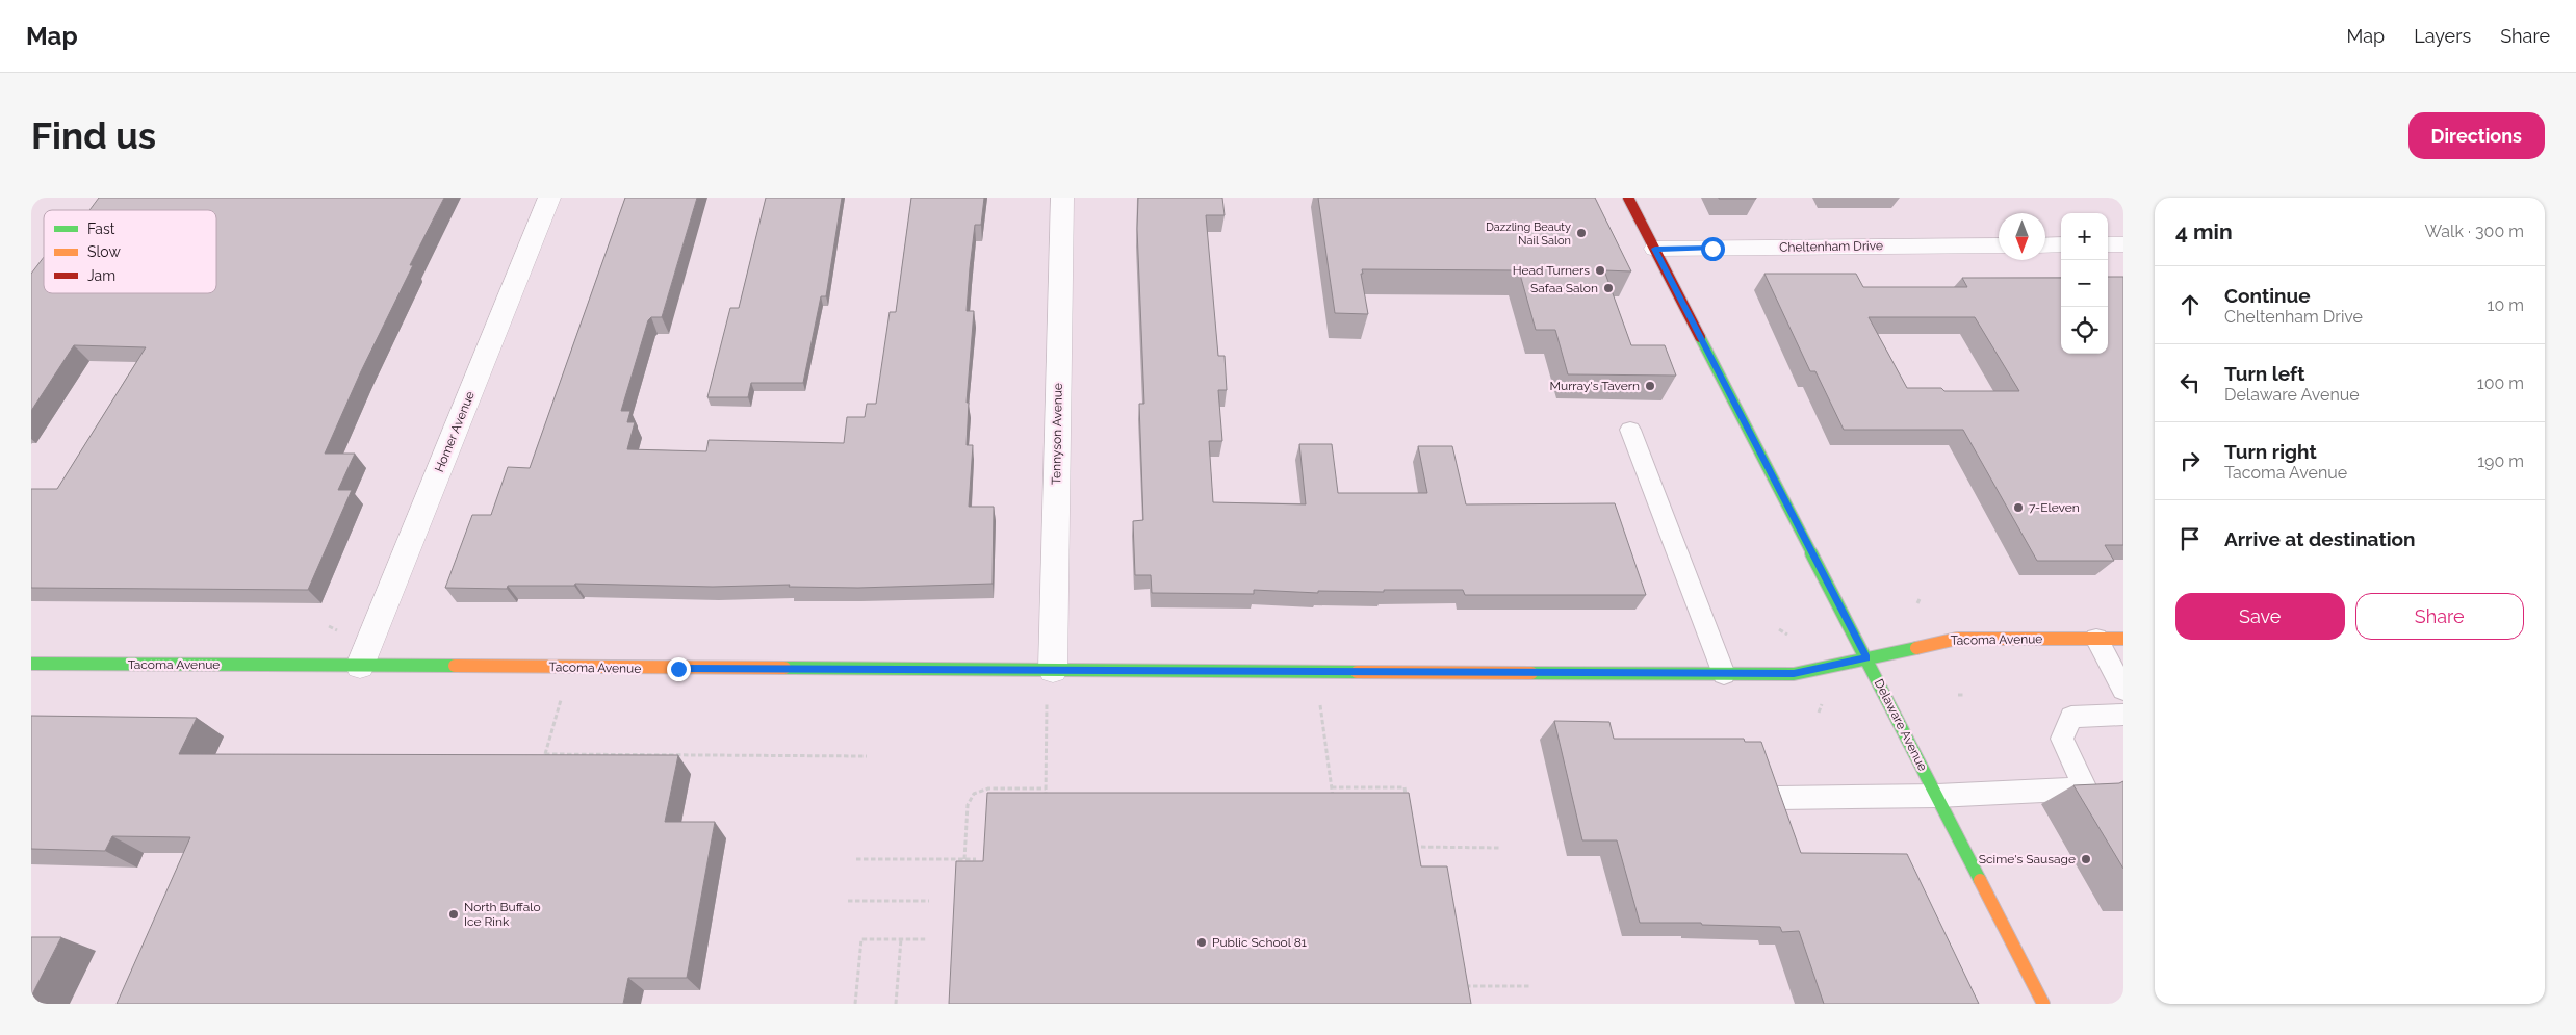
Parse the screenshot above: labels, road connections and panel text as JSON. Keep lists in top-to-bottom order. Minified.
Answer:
{"streets":{"street":["Cheltenham Drive","Homer Avenue","Tennyson Avenue","Tacoma Avenue","Delaware Avenue"]},"crossings":[["Cheltenham Drive","Delaware Avenue"],["Homer Avenue","Tacoma Avenue"],["Tennyson Avenue","Tacoma Avenue"],["Tacoma Avenue","Delaware Avenue"]],"places":["Dazzling Beauty Nail Salon","Head Turners","Safaa Salon","Murray's Tavern","7-Eleven","Scime's Sausage","North Buffalo Ice Rink","Public School 81"],"legend":["Fast","Slow","Jam"],"north":"bottom","page":{"header":"Map","nav":["Map","Layers","Share"],"buttons":["Directions",["Save","Share"]],"title":"Find us","heading":["4 min","Walk · 300 m"],"map_buttons":["+","−"],"list":[["Continue","Cheltenham Drive","10 m"],["Turn left","Delaware Avenue","100 m"],["Turn right","Tacoma Avenue","190 m"],"Arrive at destination"]}}
